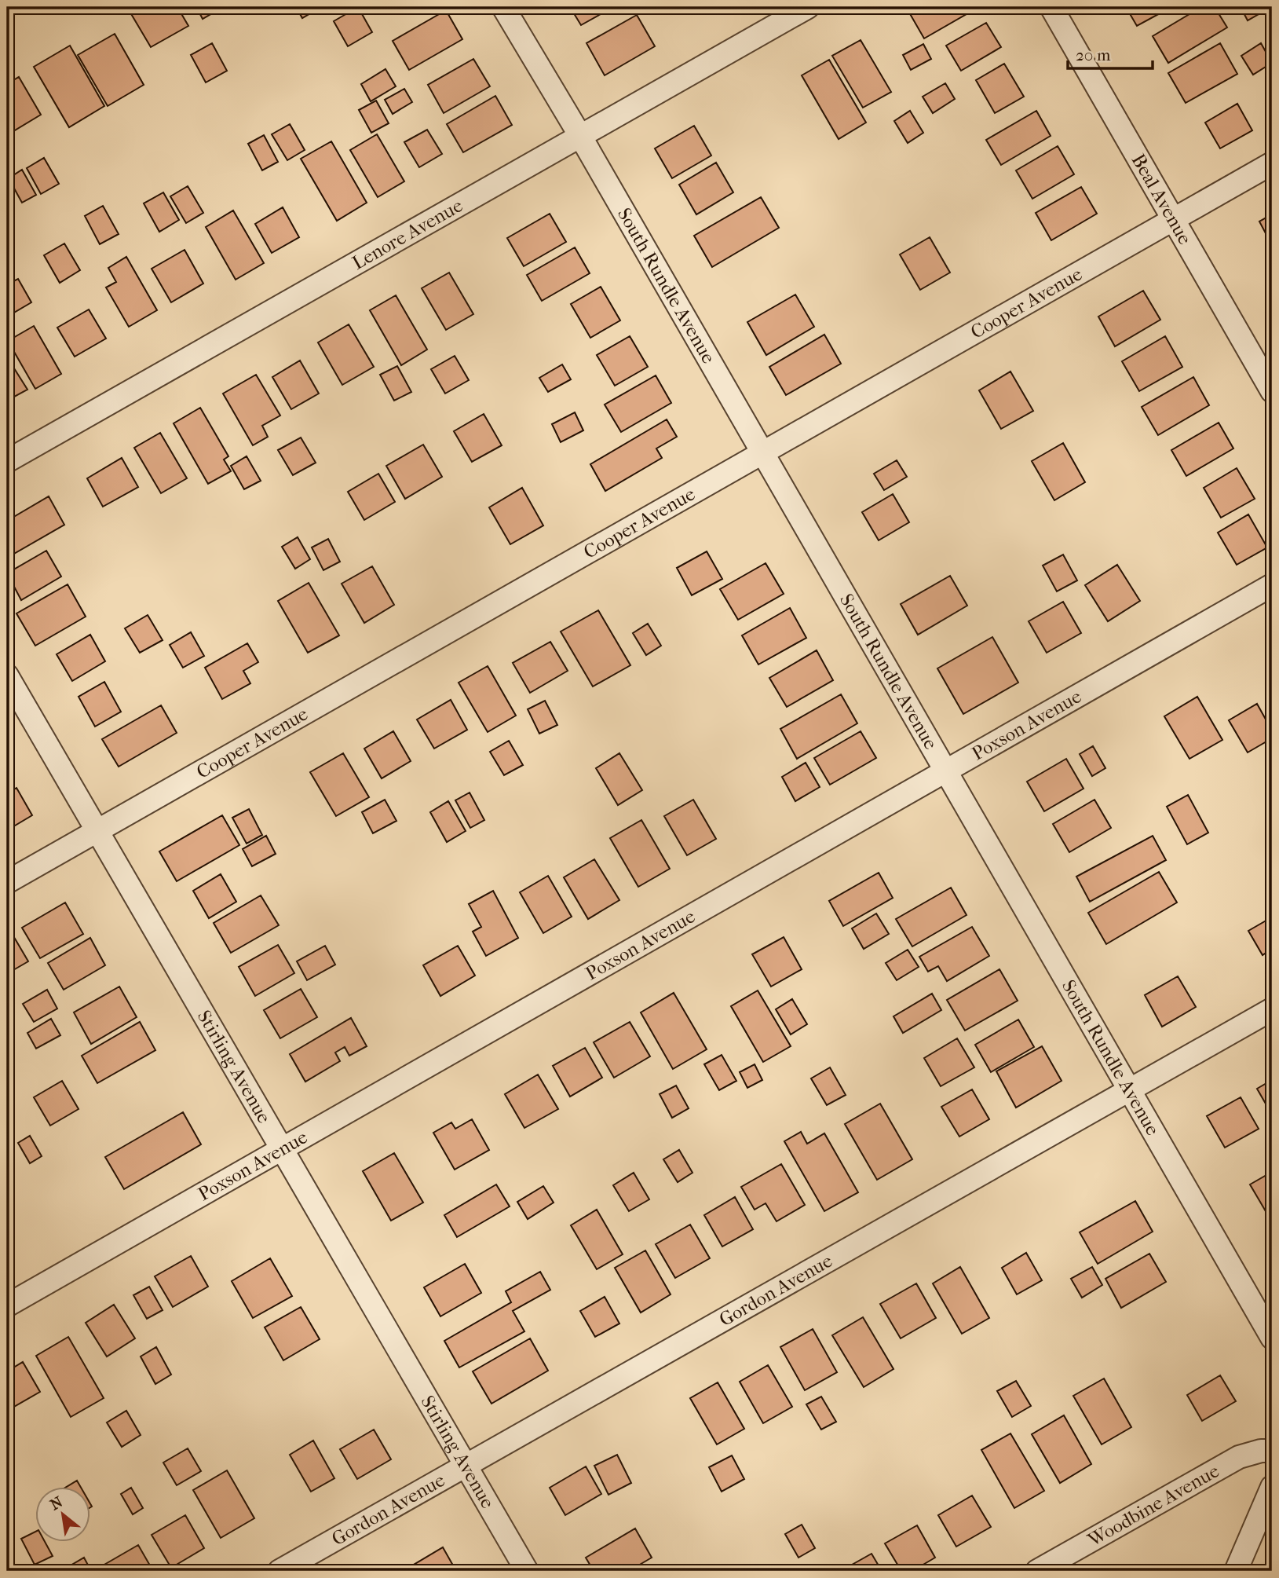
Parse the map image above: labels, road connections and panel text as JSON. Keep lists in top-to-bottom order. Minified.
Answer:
{"streets":{"street":["Beal Avenue","Lenore Avenue","South Rundle Avenue","Cooper Avenue","Poxson Avenue","Stirling Avenue","Gordon Avenue","Woodbine Avenue"]},"crossings":[["Beal Avenue","Cooper Avenue"],["Lenore Avenue","South Rundle Avenue"],["South Rundle Avenue","Cooper Avenue"],["South Rundle Avenue","Poxson Avenue"],["South Rundle Avenue","Gordon Avenue"],["Cooper Avenue","Stirling Avenue"],["Poxson Avenue","Stirling Avenue"],["Stirling Avenue","Gordon Avenue"]],"scale_bar":"20 m","north":"top left"}
